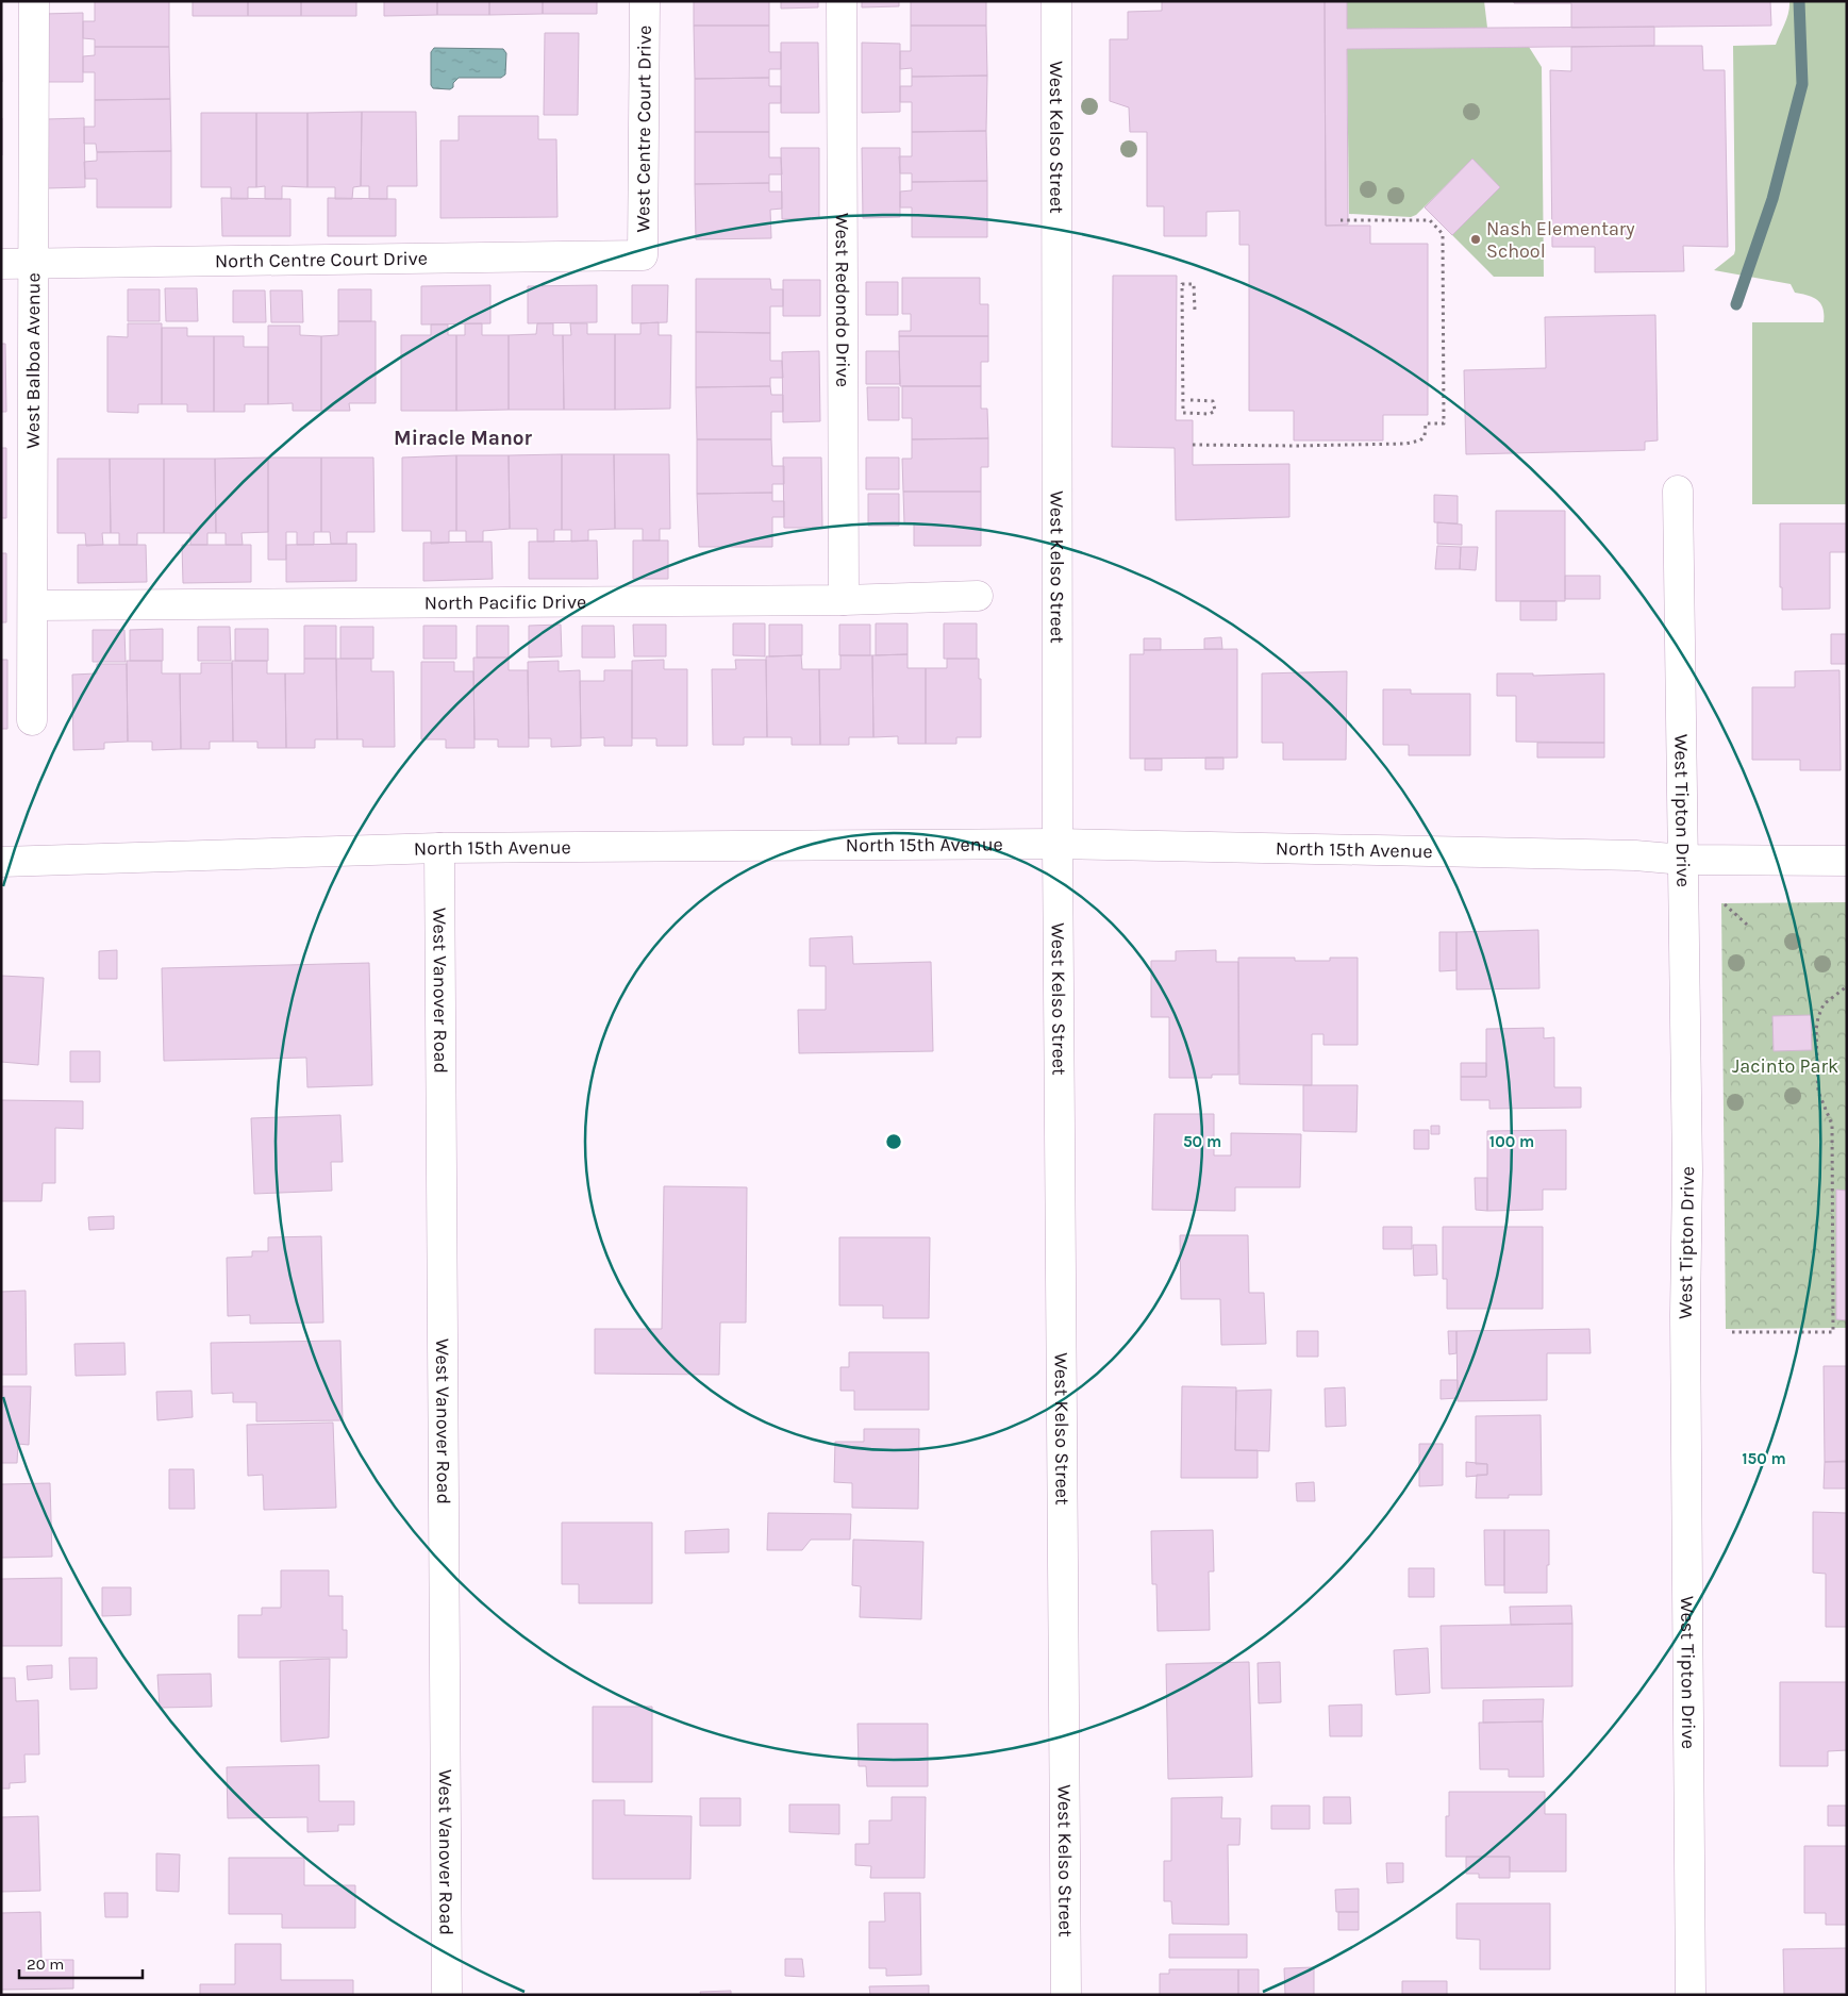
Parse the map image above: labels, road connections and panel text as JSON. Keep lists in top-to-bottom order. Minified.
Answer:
{"streets":{"street":["West Centre Court Drive","West Kelso Street","North Centre Court Drive","West Redondo Drive","West Balboa Avenue","North Pacific Drive","West Tipton Drive","North 15th Avenue","West Vanover Road"]},"crossings":[["West Centre Court Drive","North Centre Court Drive"],["West Kelso Street","North 15th Avenue"],["North Centre Court Drive","West Balboa Avenue"],["West Redondo Drive","North Pacific Drive"],["West Balboa Avenue","North Pacific Drive"],["West Tipton Drive","North 15th Avenue"],["North 15th Avenue","West Vanover Road"]],"districts":["Miracle Manor"],"parks":["Jacinto Park"],"places":["Nash Elementary School"],"scale_bar":"20 m","rings":["50 m","100 m","150 m"]}
